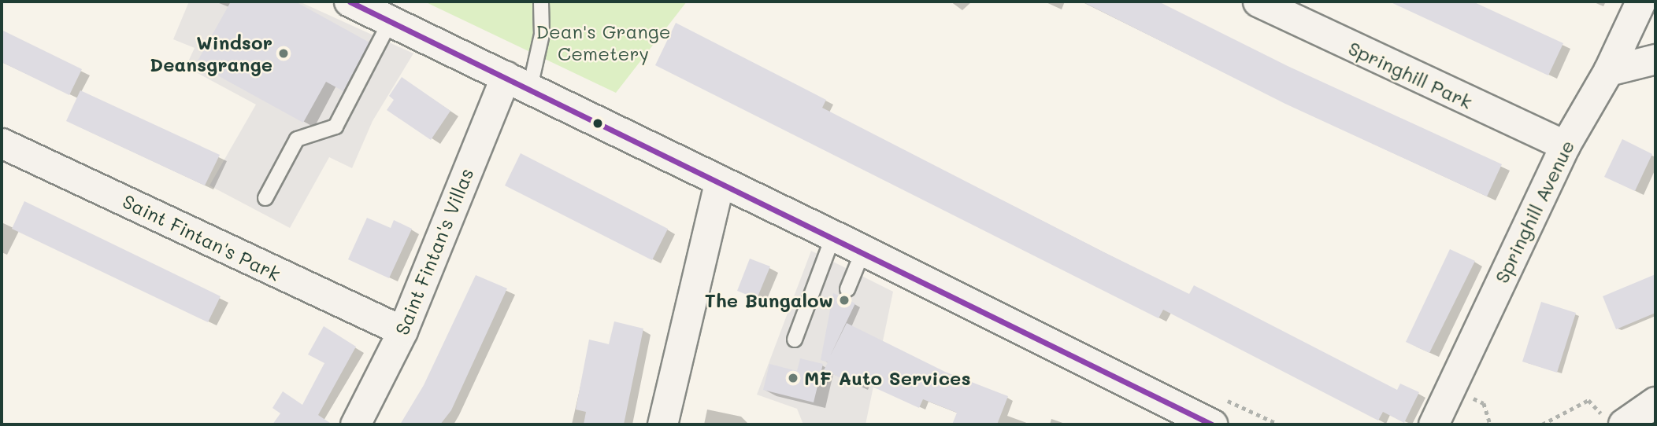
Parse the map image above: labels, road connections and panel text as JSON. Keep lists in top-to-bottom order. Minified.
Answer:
{"streets":{"street":["Springhill Park","Springhill Avenue","Saint Fintan's Park","Saint Fintan's Villas"]},"crossings":[["Springhill Park","Springhill Avenue"],["Saint Fintan's Park","Saint Fintan's Villas"]],"parks":["Dean's Grange Cemetery"],"places":["Windsor Deansgrange","The Bungalow","MF Auto Services"]}
